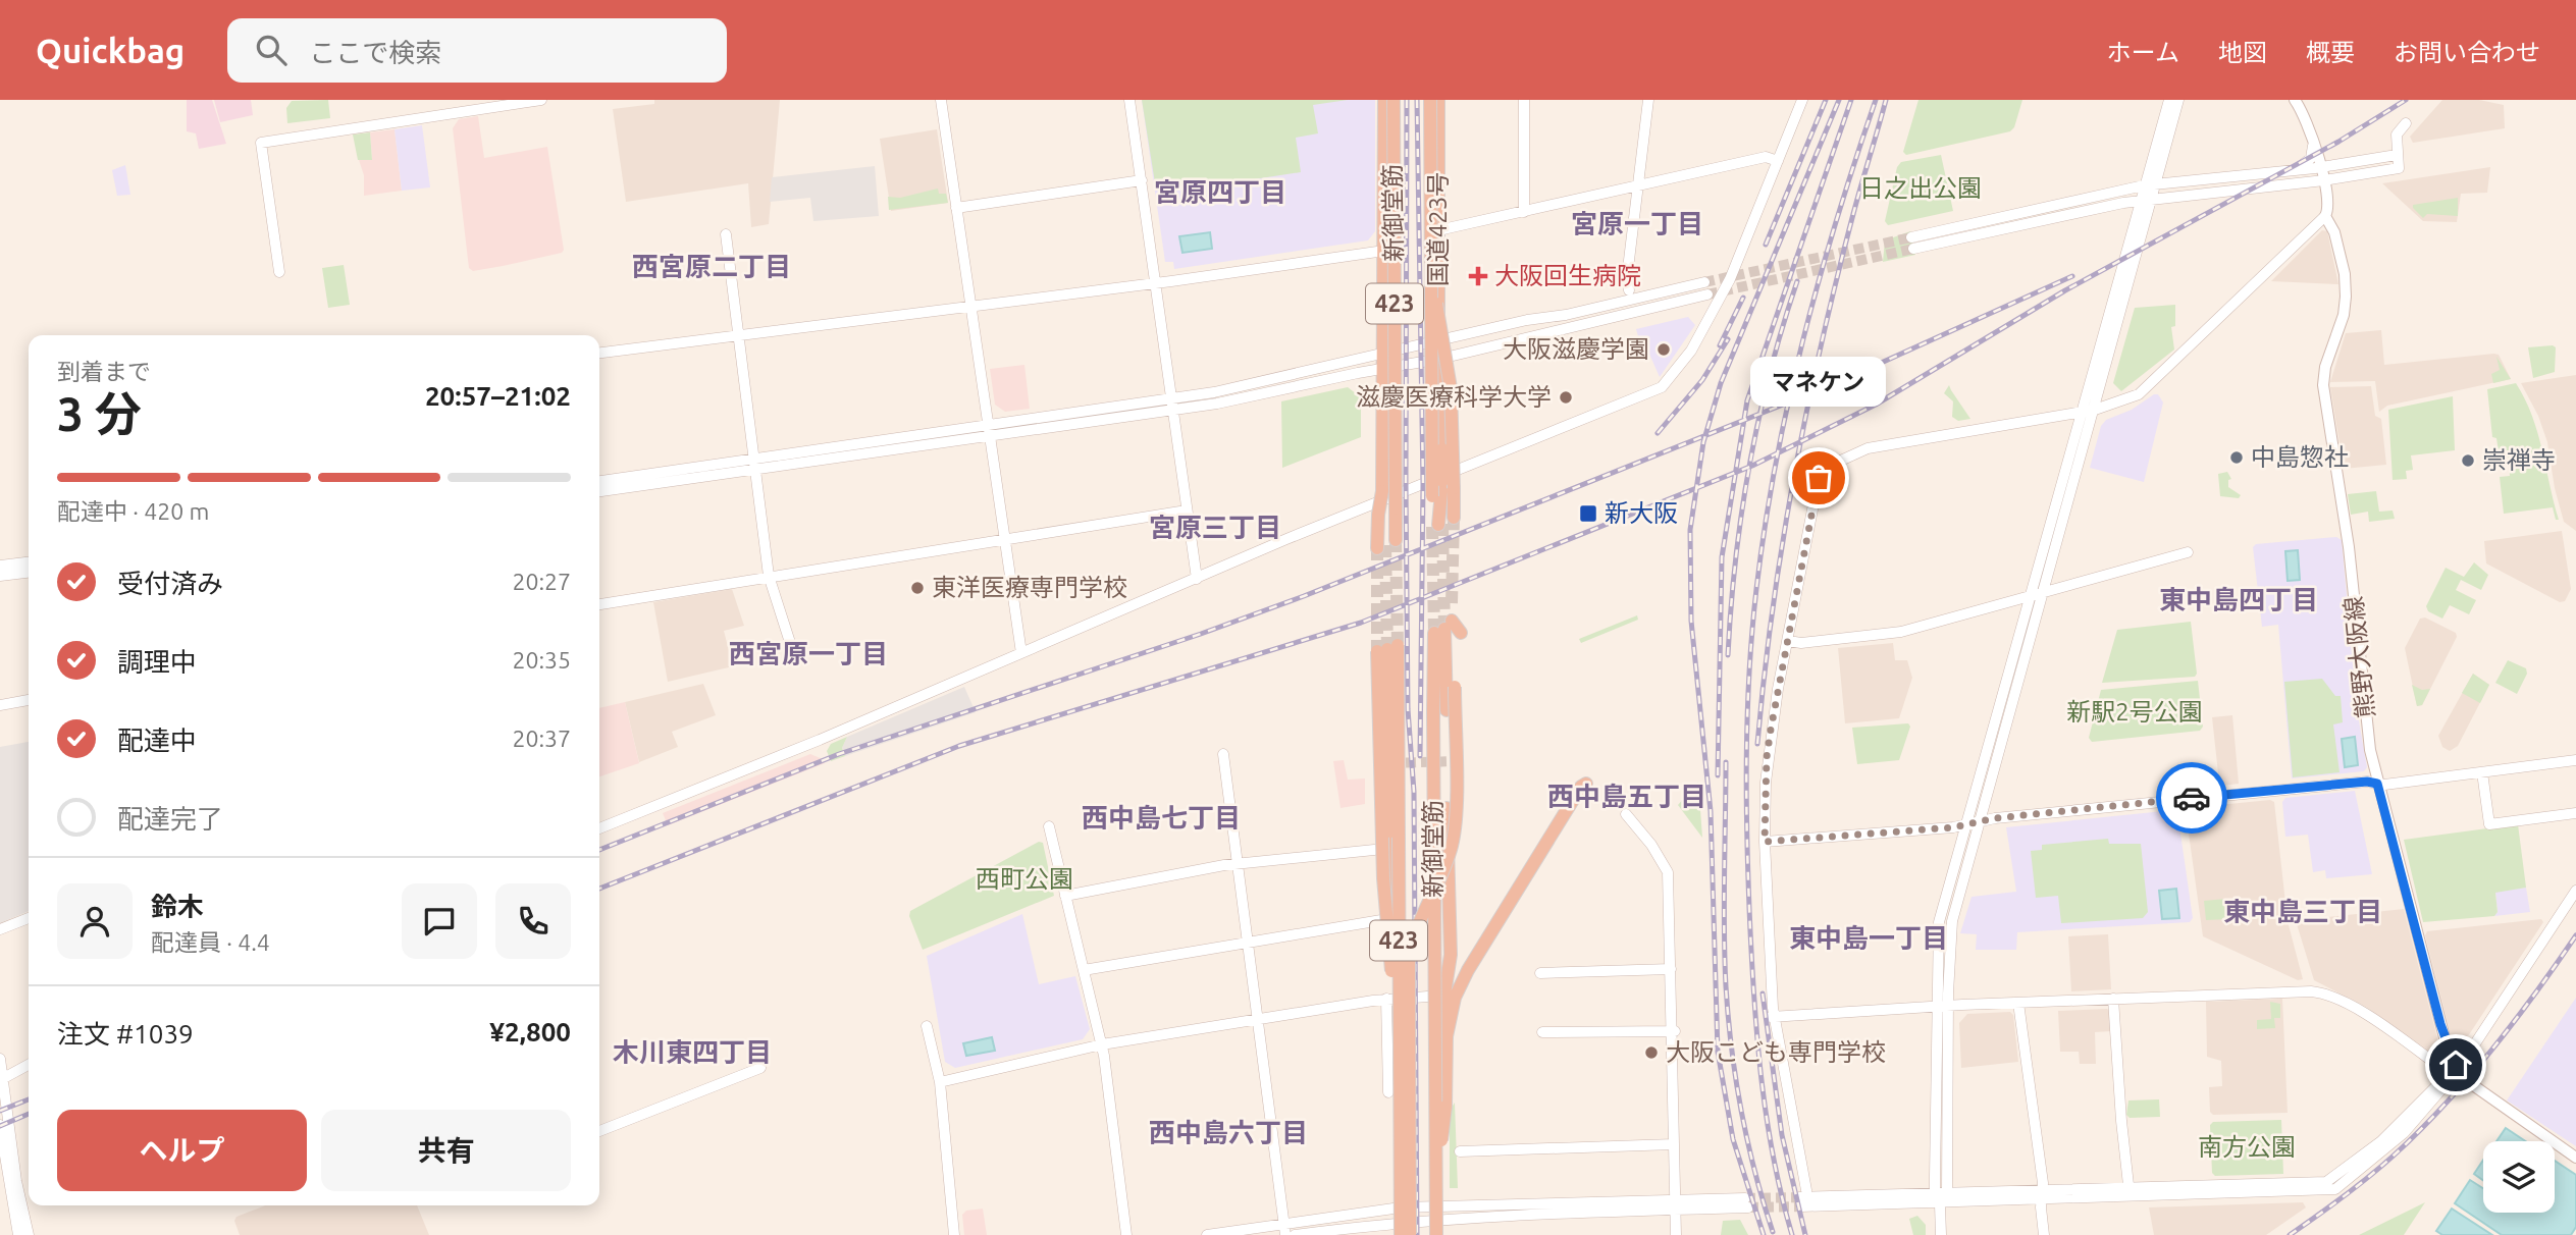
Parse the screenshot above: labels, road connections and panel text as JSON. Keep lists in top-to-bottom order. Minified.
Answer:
{"streets":{"highway":["新御堂筋","国道423号","423"],"main road":["熊野大阪線"]},"crossings":[["新御堂筋","423"],["国道423号","423"]],"districts":["宮原四丁目","宮原一丁目","西宮原二丁目","宮原三丁目","東中島四丁目","西宮原一丁目","西中島五丁目","西中島七丁目","東中島三丁目","東中島一丁目","木川東四丁目","西中島六丁目"],"parks":["日之出公園","新駅2号公園","西町公園","南方公園"],"places":{"health":["大阪回生病院"],"other":["大阪滋慶学園","滋慶医療科学大学","中島惣社","崇禅寺","マネケン","東洋医療専門学校","大阪こども専門学校"],"transit":["新大阪"]},"page":{"header":"Quickbag","search":"ここで検索","nav":["ホーム","地図","概要","お問い合わせ"],"heading":["3 分","到着まで","20:57–21:02"],"panel":["鈴木","配達員 · 4.4","注文 #1039","¥2,800"],"bubble":"マネケン","bar":"配達中 · 420 m","list":[["受付済み","20:27"],["調理中","20:35"],["配達中","20:37"],"配達完了"],"buttons":["ヘルプ","共有"]}}
